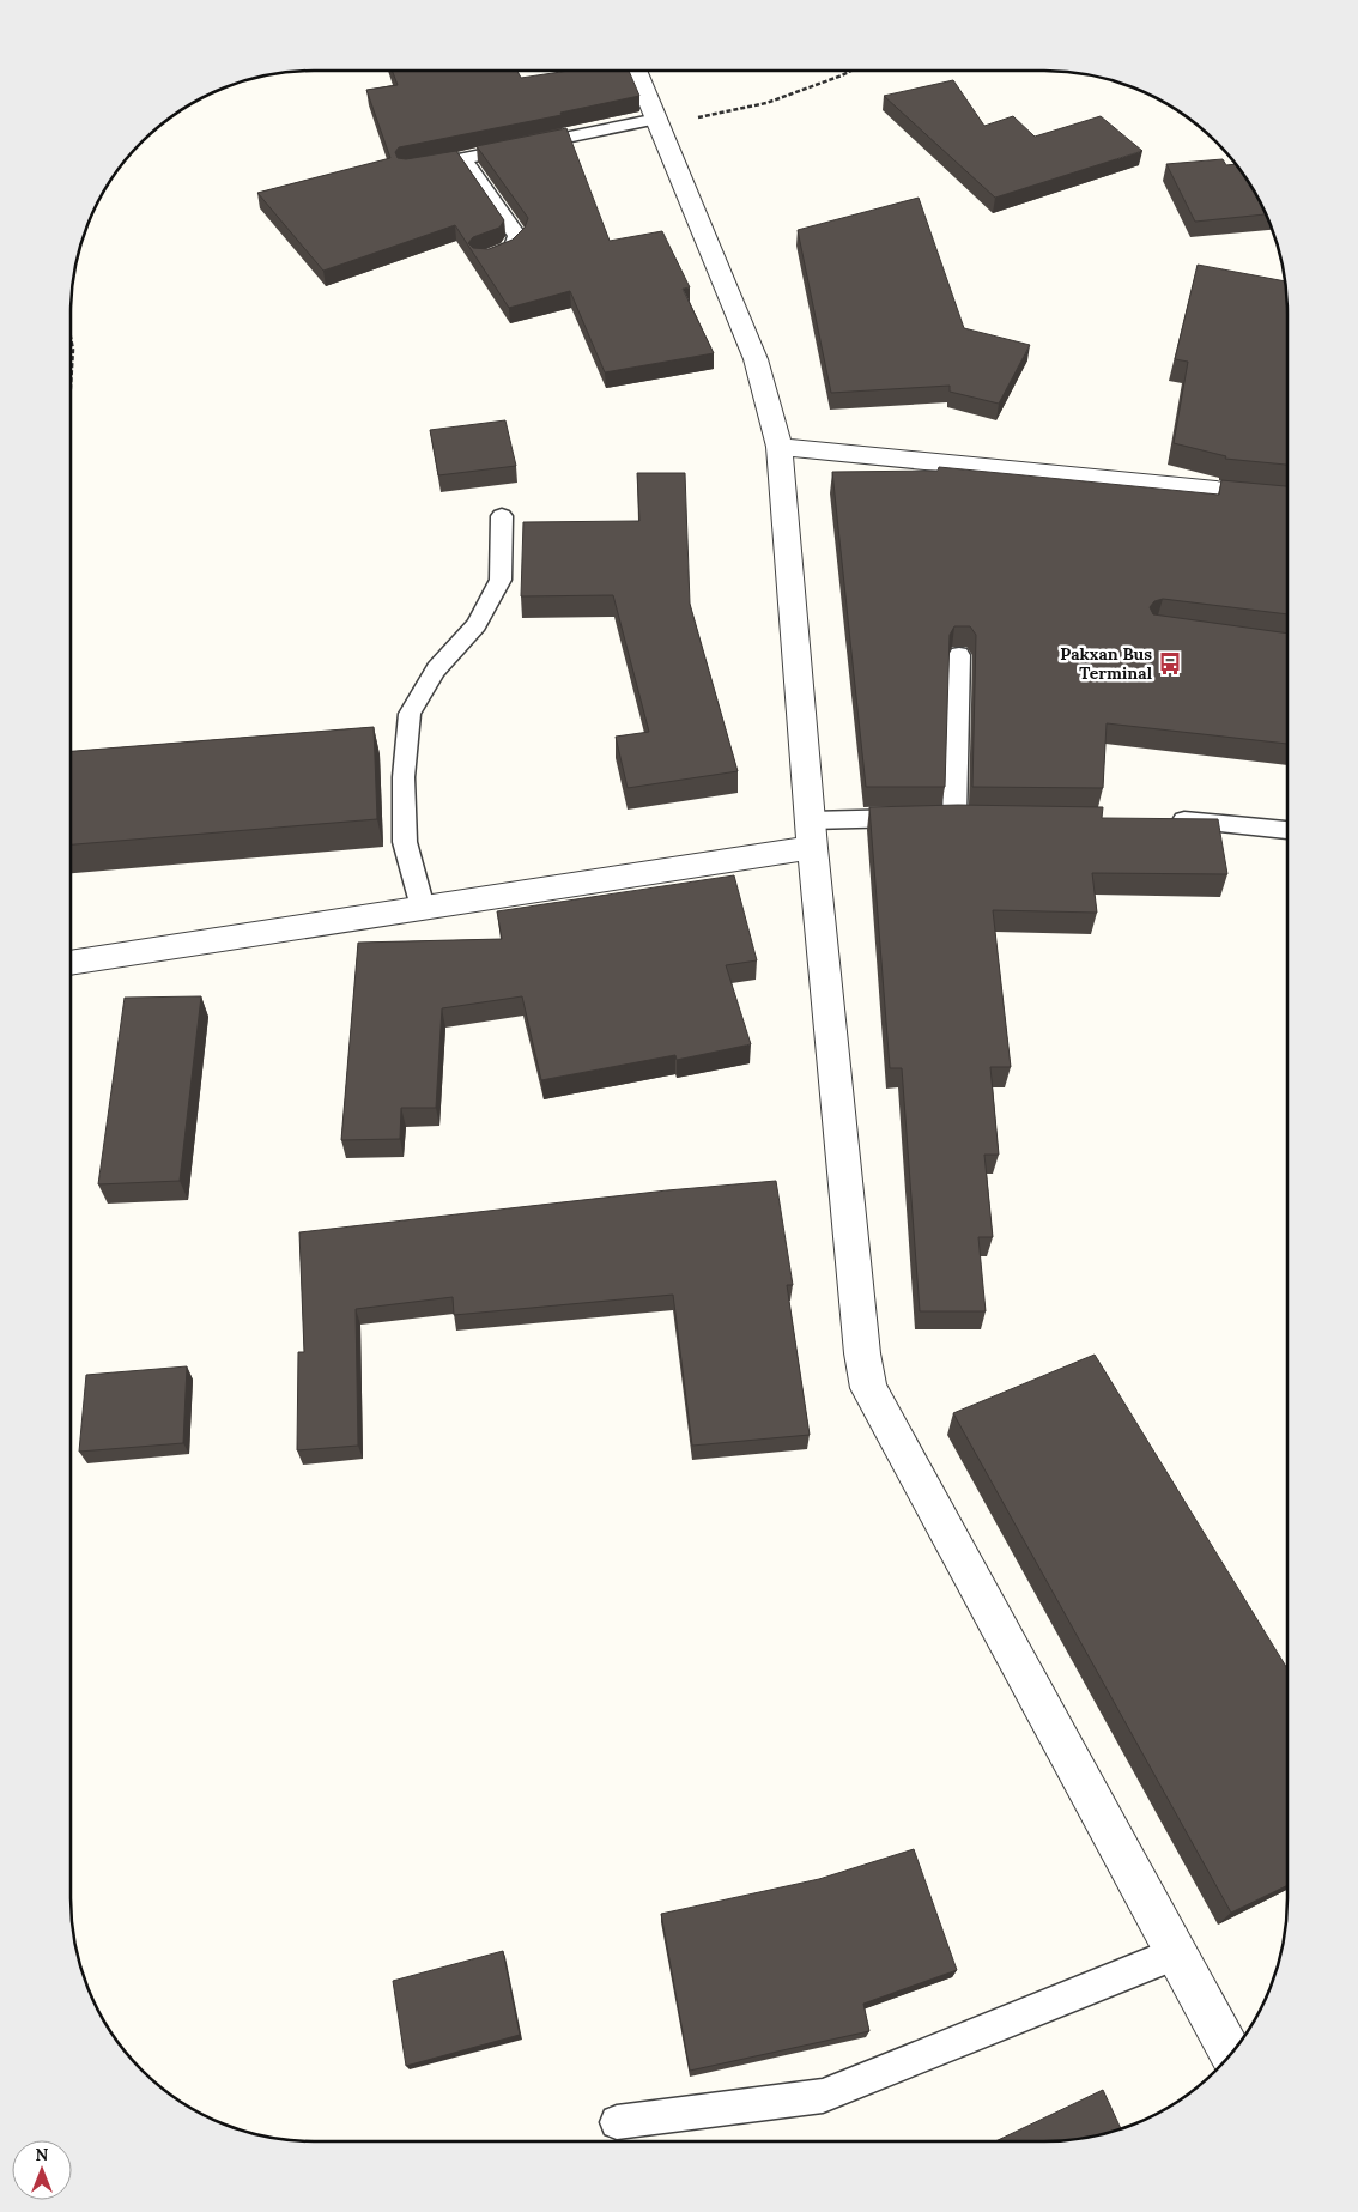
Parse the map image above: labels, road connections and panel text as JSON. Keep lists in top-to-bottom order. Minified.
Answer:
{"places":{"bus stop":["Pakxan Bus Terminal"]},"north":"top"}
